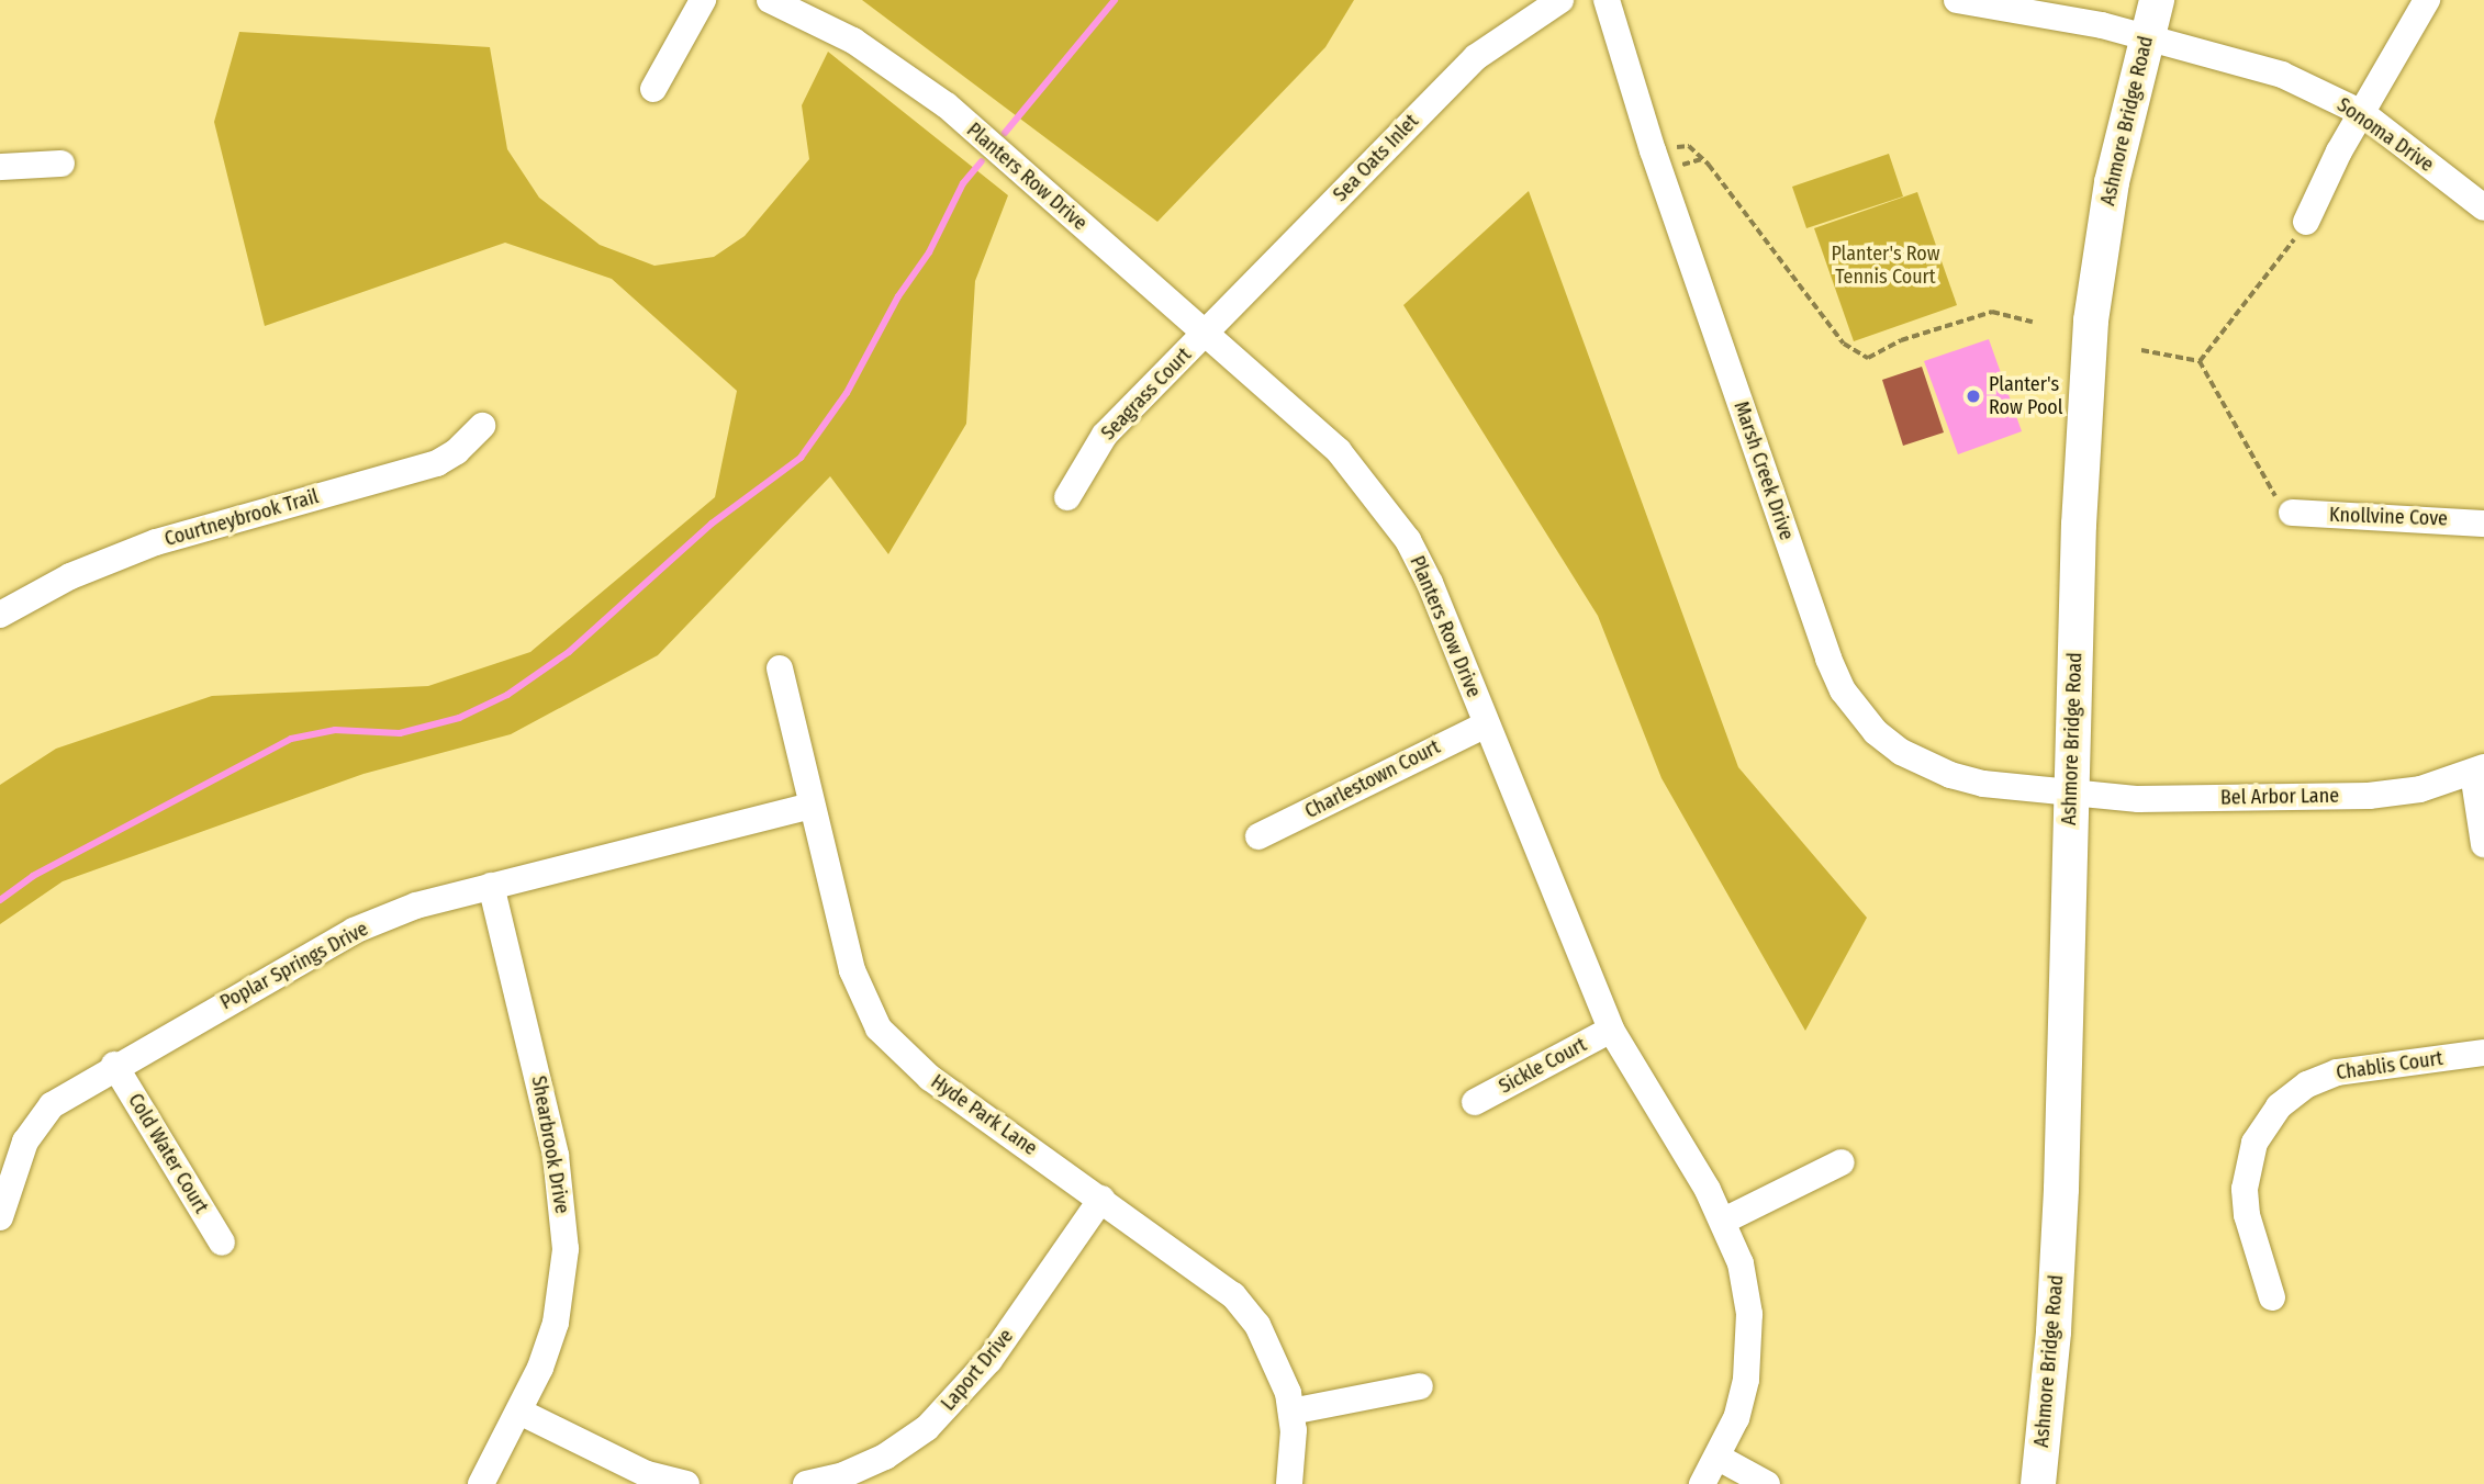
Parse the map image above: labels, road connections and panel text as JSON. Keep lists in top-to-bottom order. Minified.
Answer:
{"streets":{"main road":["Ashmore Bridge Road"],"street":["Sonoma Drive","Sea Oats Inlet","Planters Row Drive","Seagrass Court","Marsh Creek Drive","Knollvine Cove","Courtneybrook Trail","Charlestown Court","Bel Arbor Lane","Poplar Springs Drive","Sickle Court","Chablis Court","Hyde Park Lane","Shearbrook Drive","Cold Water Court","Laport Drive"]},"crossings":[["Ashmore Bridge Road","Sonoma Drive"],["Ashmore Bridge Road","Marsh Creek Drive"],["Ashmore Bridge Road","Bel Arbor Lane"],["Sea Oats Inlet","Planters Row Drive"],["Sea Oats Inlet","Seagrass Court"],["Planters Row Drive","Seagrass Court"],["Planters Row Drive","Charlestown Court"],["Planters Row Drive","Sickle Court"],["Marsh Creek Drive","Bel Arbor Lane"],["Poplar Springs Drive","Hyde Park Lane"],["Poplar Springs Drive","Shearbrook Drive"],["Poplar Springs Drive","Cold Water Court"],["Hyde Park Lane","Laport Drive"]],"parks":["Planter's Row Tennis Court"],"places":["Planter's Row Pool"]}
